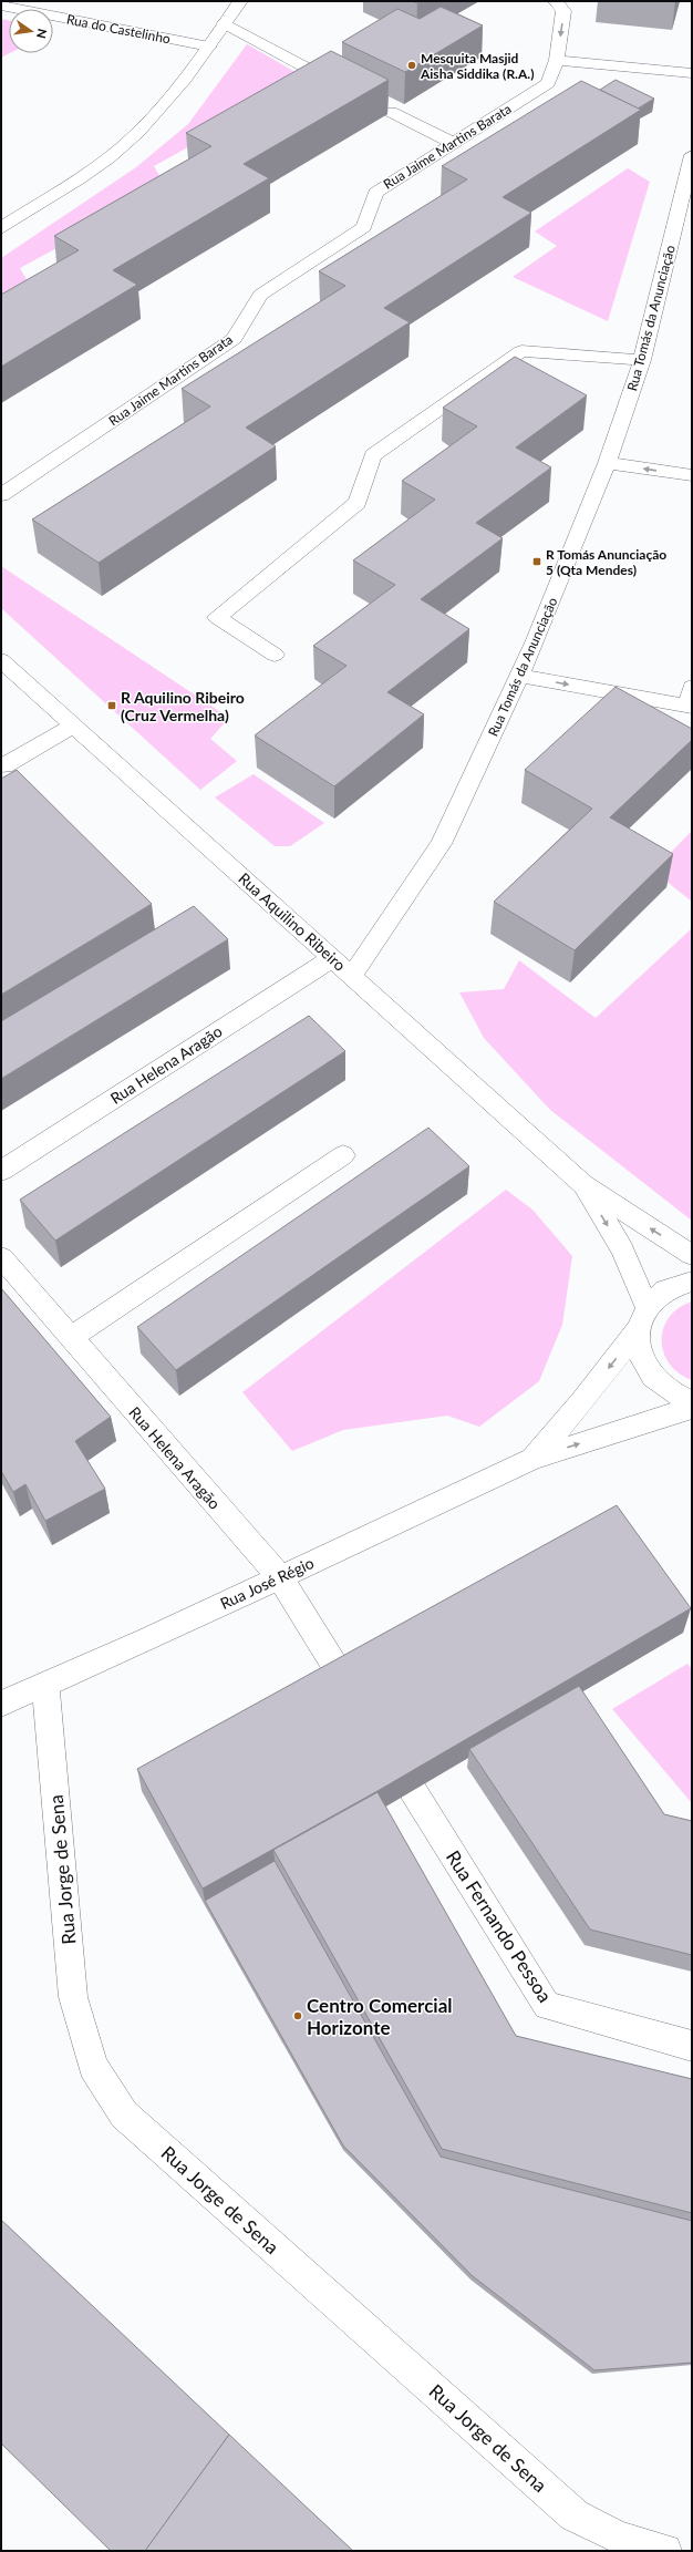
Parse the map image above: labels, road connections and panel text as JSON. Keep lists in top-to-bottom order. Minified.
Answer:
{"streets":{"street":["Rua do Castelinho","Rua Jaime Martins Barata","Rua Tomás da Anunciação","Rua Aquilino Ribeiro","Rua Helena Aragão","Rua José Régio","Rua Jorge de Sena","Rua Fernando Pessoa"]},"crossings":[["Rua Tomás da Anunciação","Rua Aquilino Ribeiro"],["Rua Aquilino Ribeiro","Rua Helena Aragão"],["Rua Helena Aragão","Rua José Régio"],["Rua José Régio","Rua Jorge de Sena"]],"places":{"other":["Mesquita Masjid Aisha Siddika (R.A.)","Centro Comercial Horizonte"],"transit":["R Tomás Anunciação 5 (Qta Mendes)","R Aquilino Ribeiro (Cruz Vermelha)"]},"north":"right"}
